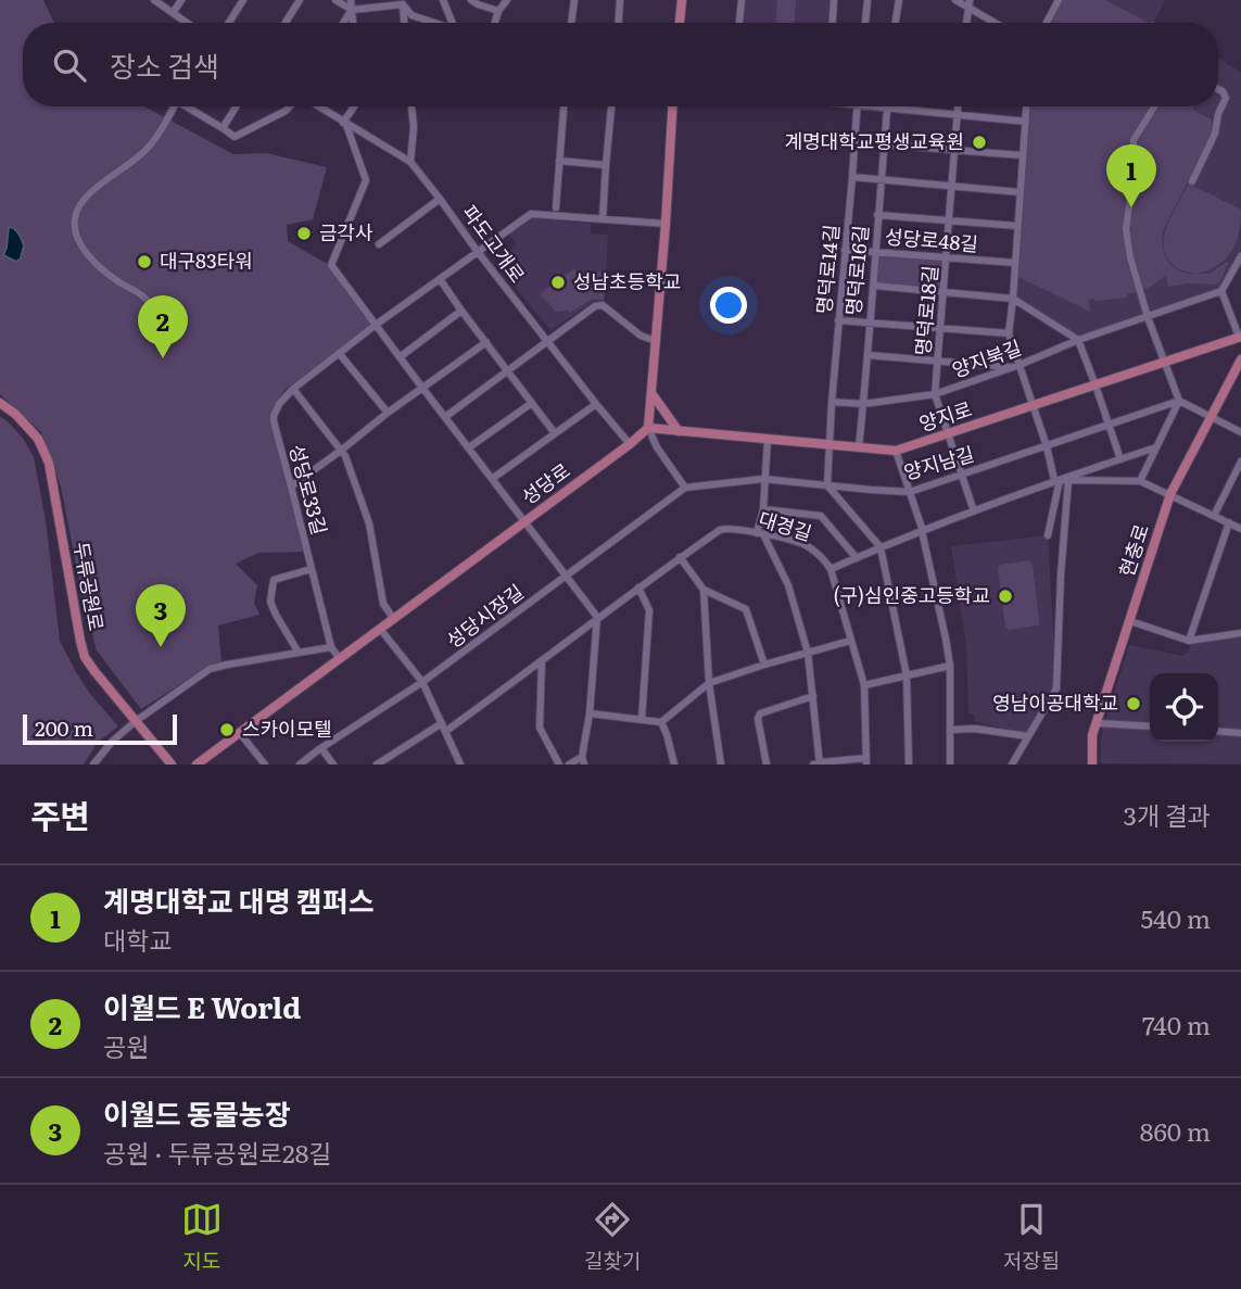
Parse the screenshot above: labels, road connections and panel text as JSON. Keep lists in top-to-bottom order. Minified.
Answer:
{"streets":{"main road":["양지로","성당로","현충로","두류공원로"],"street":["성당로48길","파도고개로","명덕로14길","명덕로16길","명덕로18길","양지북길","양지남길","성당로33길","대경길","성당시장길"]},"crossings":[["성당로48길","명덕로14길"],["성당로48길","명덕로16길"],["성당로48길","명덕로18길"],["파도고개로","성당로"],["파도고개로","성당로33길"],["명덕로14길","양지북길"],["명덕로14길","양지로"],["명덕로14길","양지남길"],["명덕로16길","양지북길"],["명덕로16길","양지로"],["명덕로18길","양지북길"],["명덕로18길","양지로"],["명덕로18길","양지남길"],["양지로","성당로"],["양지남길","성당시장길"],["성당로","성당로33길"]],"places":["계명대학교평생교육원","금각사","대구83타워","성남초등학교","(구)심인중고등학교","영남이공대학교","스카이모텔"],"scale_bar":"200 m","page":{"search":"장소 검색","pins":["1","2","3"],"scale":"200 m","heading":["주변","3개 결과"],"list":[{"mark":"1","name":"계명대학교 대명 캠퍼스","note":"대학교","value":"540 m"},{"mark":"2","name":"이월드 E World","note":"공원","value":"740 m"},{"mark":"3","name":"이월드 동물농장","note":"공원 · 두류공원로28길","value":"860 m"}],"nav":["지도","길찾기","저장됨"]}}
